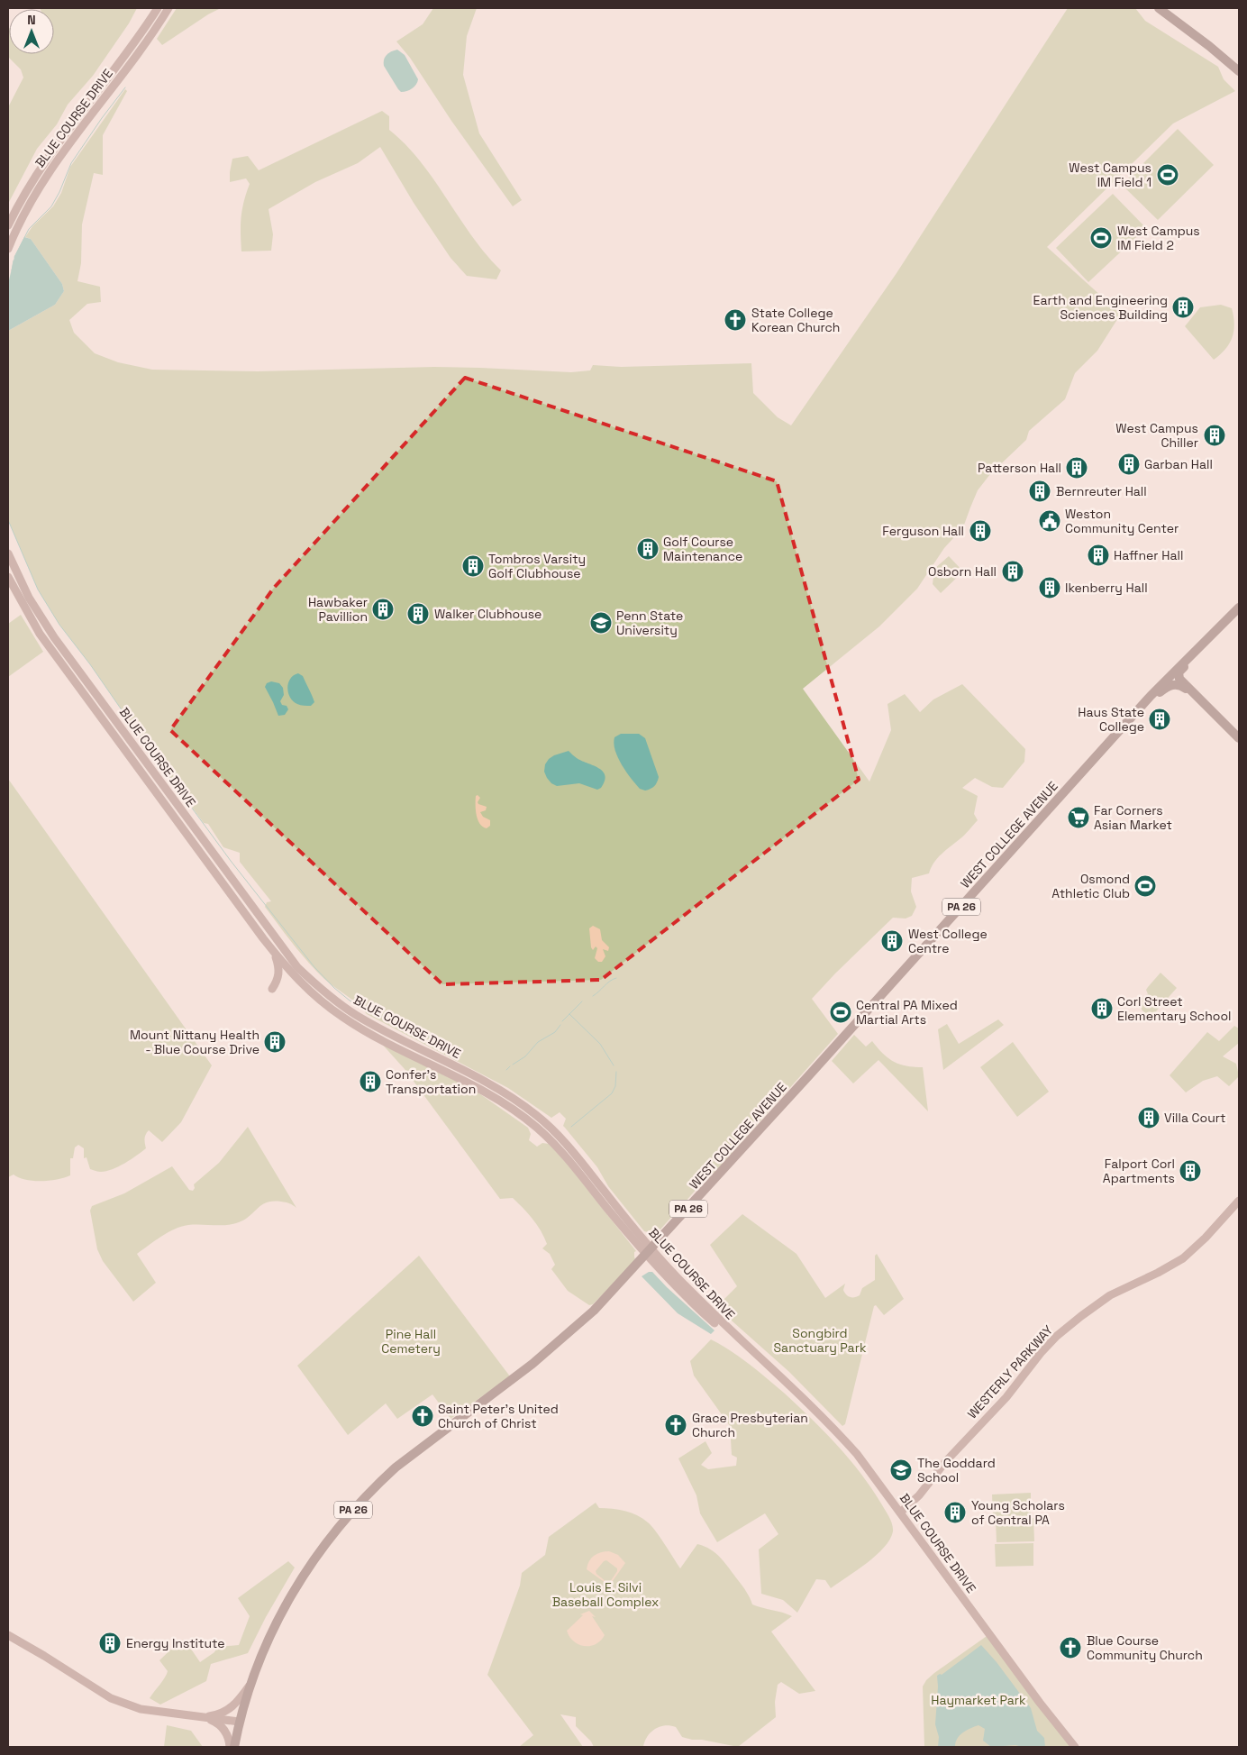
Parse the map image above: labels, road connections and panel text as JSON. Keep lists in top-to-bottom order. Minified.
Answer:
{"streets":{"main road":["BLUE COURSE DRIVE","WEST COLLEGE AVENUE","PA 26","WESTERLY PARKWAY"]},"crossings":[["BLUE COURSE DRIVE","WEST COLLEGE AVENUE"],["BLUE COURSE DRIVE","WESTERLY PARKWAY"],["WEST COLLEGE AVENUE","PA 26"]],"parks":["Songbird Sanctuary Park","Pine Hall Cemetery","Louis E. Silvi Baseball Complex","Haymarket Park"],"places":{"sports":["West Campus IM Field 1","West Campus IM Field 2","Osmond Athletic Club","Central PA Mixed Martial Arts"],"building":["Earth and Engineering Sciences Building","West Campus Chiller","Garban Hall","Patterson Hall","Bernreuter Hall","Ferguson Hall","Golf Course Maintenance","Haffner Hall","Tombros Varsity Golf Clubhouse","Osborn Hall","Ikenberry Hall","Hawbaker Pavillion","Walker Clubhouse","Haus State College","West College Centre","Corl Street Elementary School","Mount Nittany Health - Blue Course Drive","Confer's Transportation","Villa Court","Falport Corl Apartments","Young Scholars of Central PA","Energy Institute"],"church":["State College Korean Church","Saint Peter's United Church of Christ","Grace Presbyterian Church","Blue Course Community Church"],"public building":["Weston Community Center"],"school or university":["Penn State University","The Goddard School"],"supermarket":["Far Corners Asian Market"]},"north":"top"}
